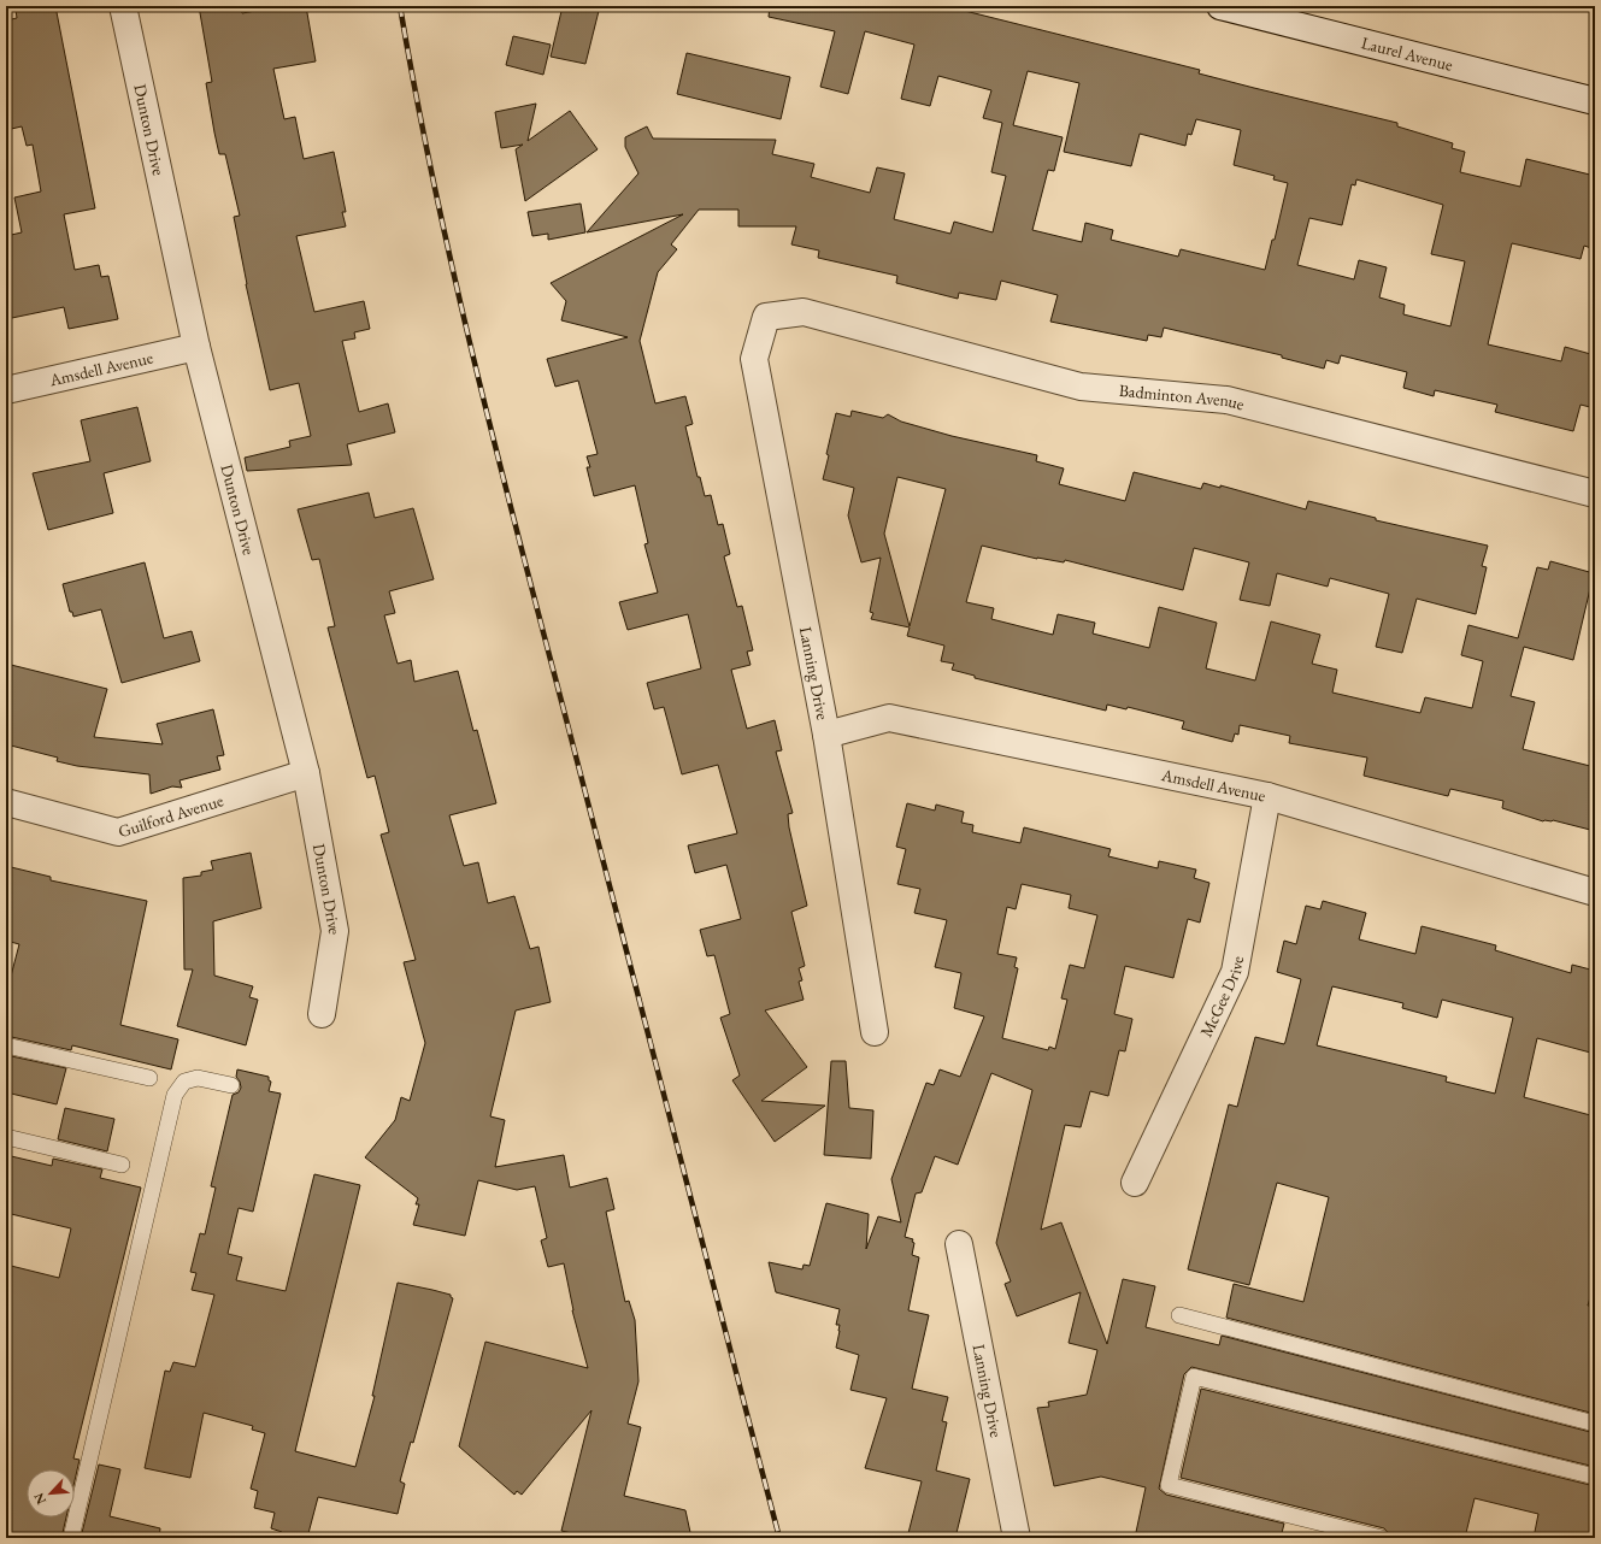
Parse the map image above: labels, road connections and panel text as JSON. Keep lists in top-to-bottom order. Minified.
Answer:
{"streets":{"street":["Laurel Avenue","Dunton Drive","Amsdell Avenue","Badminton Avenue","Lanning Drive","Guilford Avenue","McGee Drive"]},"crossings":[["Dunton Drive","Amsdell Avenue"],["Dunton Drive","Guilford Avenue"],["Amsdell Avenue","Lanning Drive"],["Amsdell Avenue","McGee Drive"],["Badminton Avenue","Lanning Drive"]],"north":"bottom left"}
